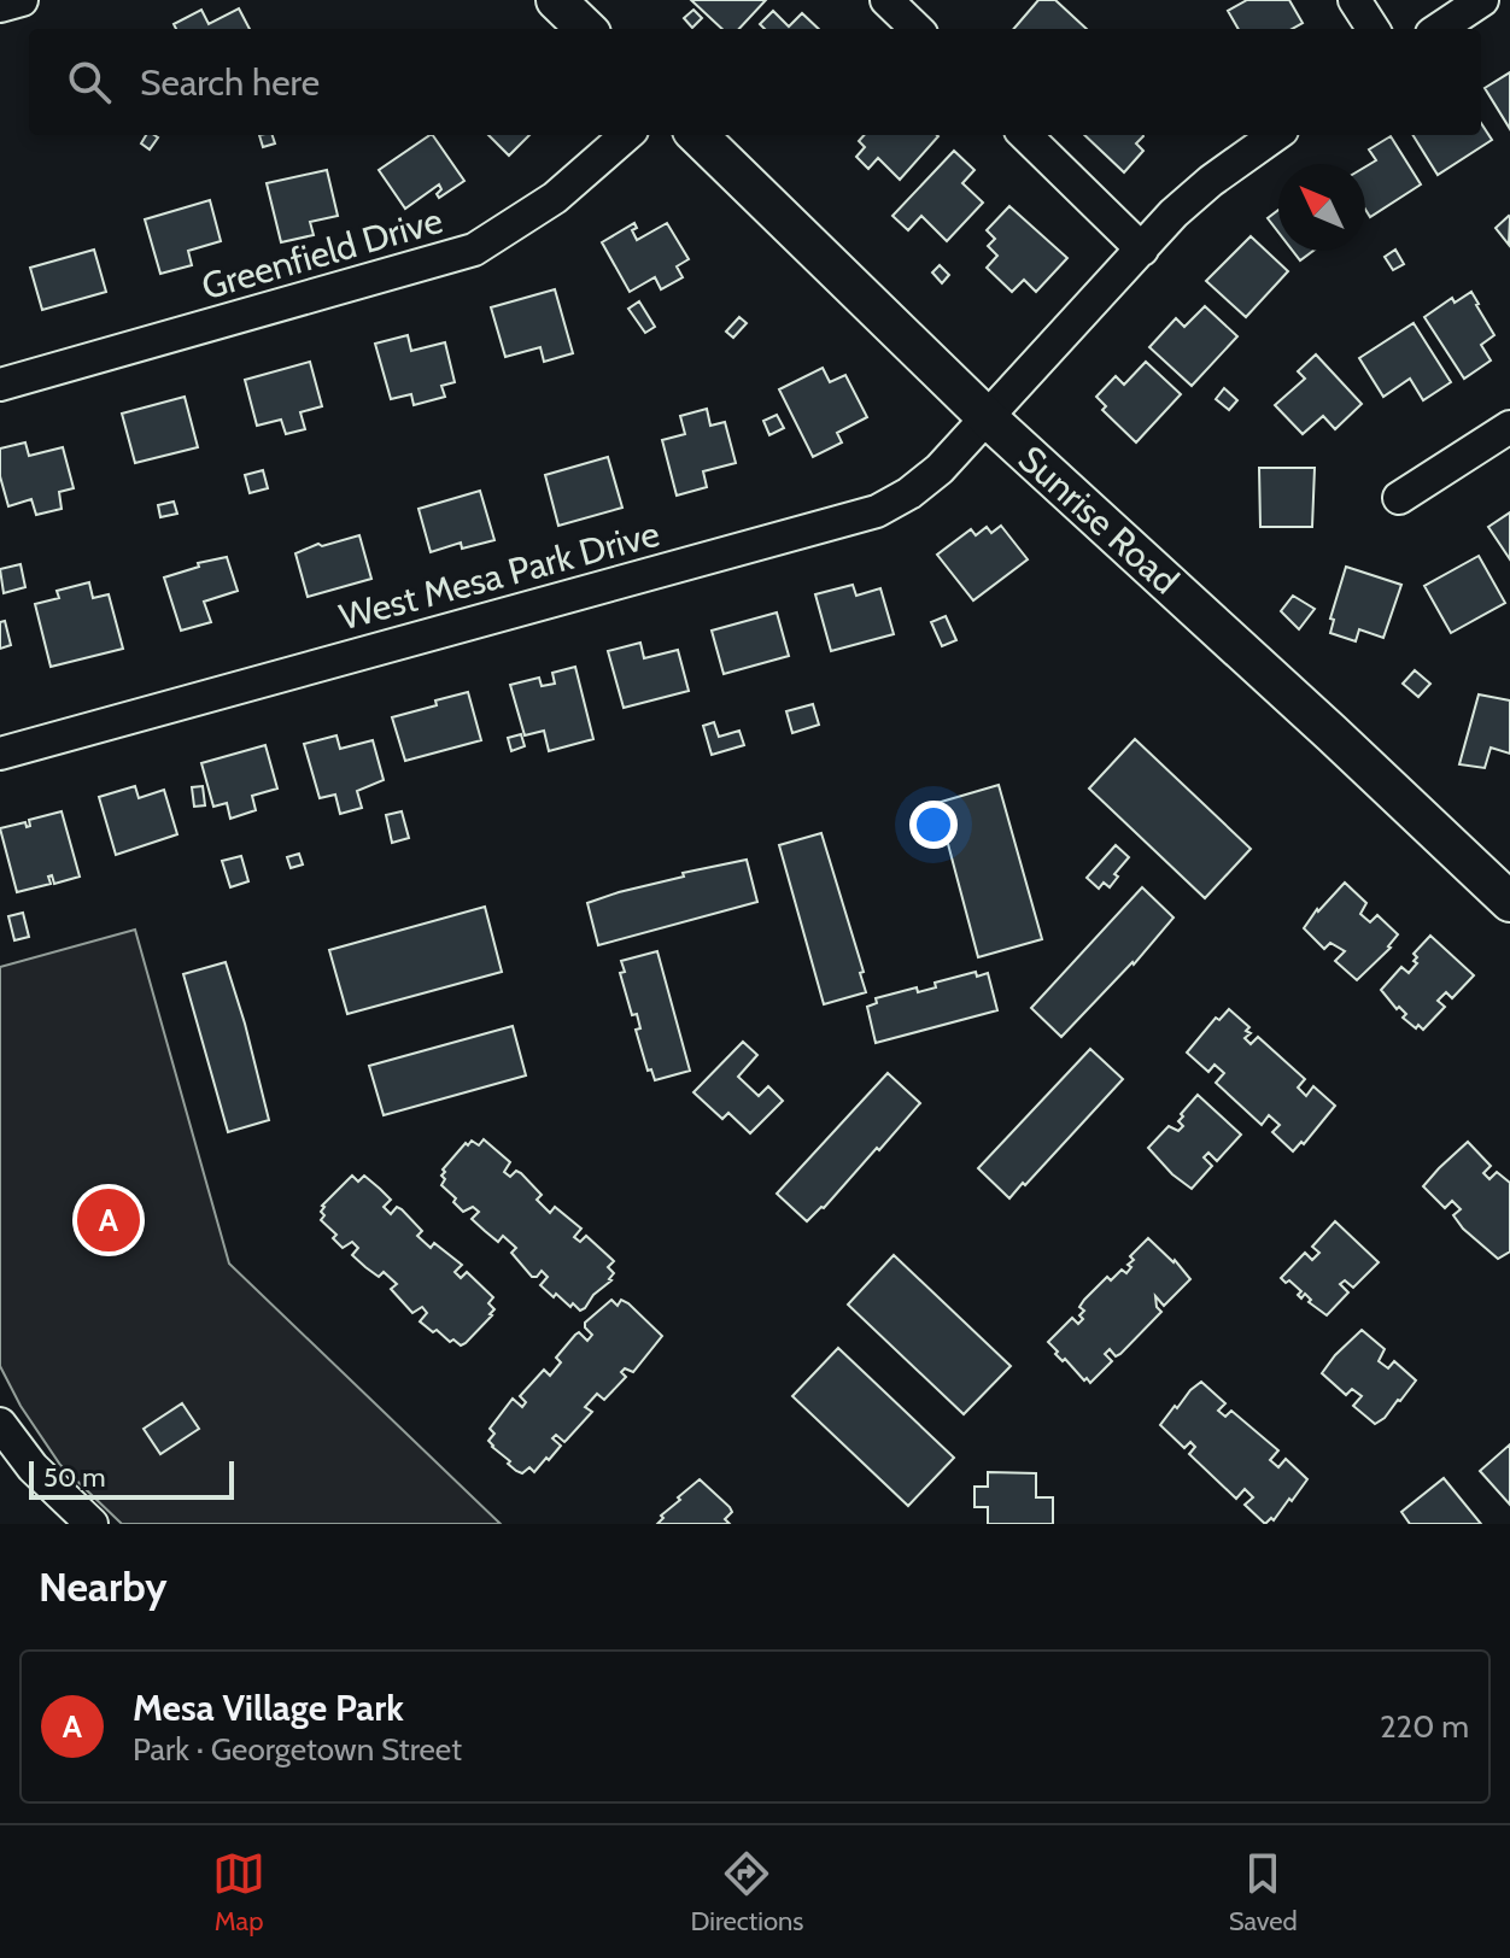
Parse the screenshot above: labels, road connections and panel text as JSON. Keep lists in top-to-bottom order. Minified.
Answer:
{"streets":{"main road":["Sunrise Road"],"street":["Greenfield Drive","West Mesa Park Drive"]},"crossings":[["Sunrise Road","West Mesa Park Drive"]],"scale_bar":"50 m","north":"top left","page":{"search":"Search here","pins":"A","scale":"50 m","heading":"Nearby","list":[{"mark":"A","name":"Mesa Village Park","note":"Park · Georgetown Street","value":"220 m"}],"nav":["Map","Directions","Saved"]}}
